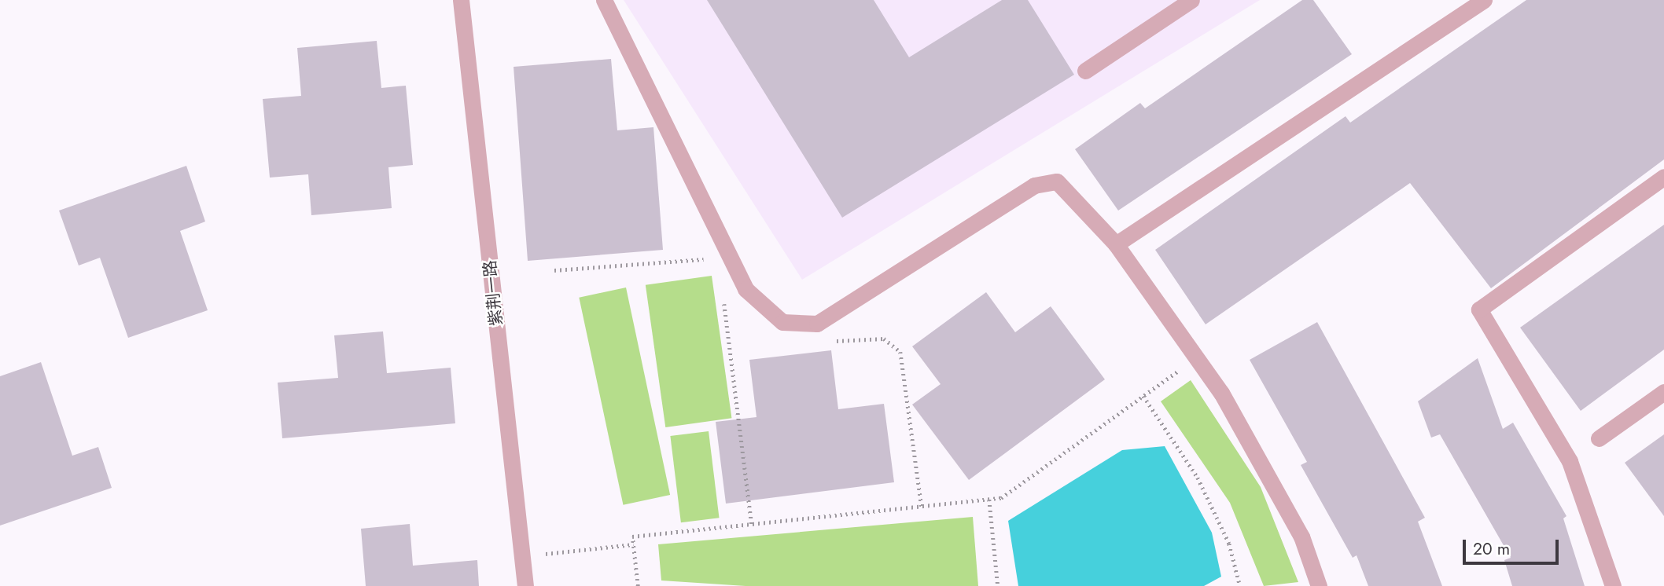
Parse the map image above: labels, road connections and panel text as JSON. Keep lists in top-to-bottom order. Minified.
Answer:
{"streets":{"street":["紫荆一路"]},"scale_bar":"20 m"}
